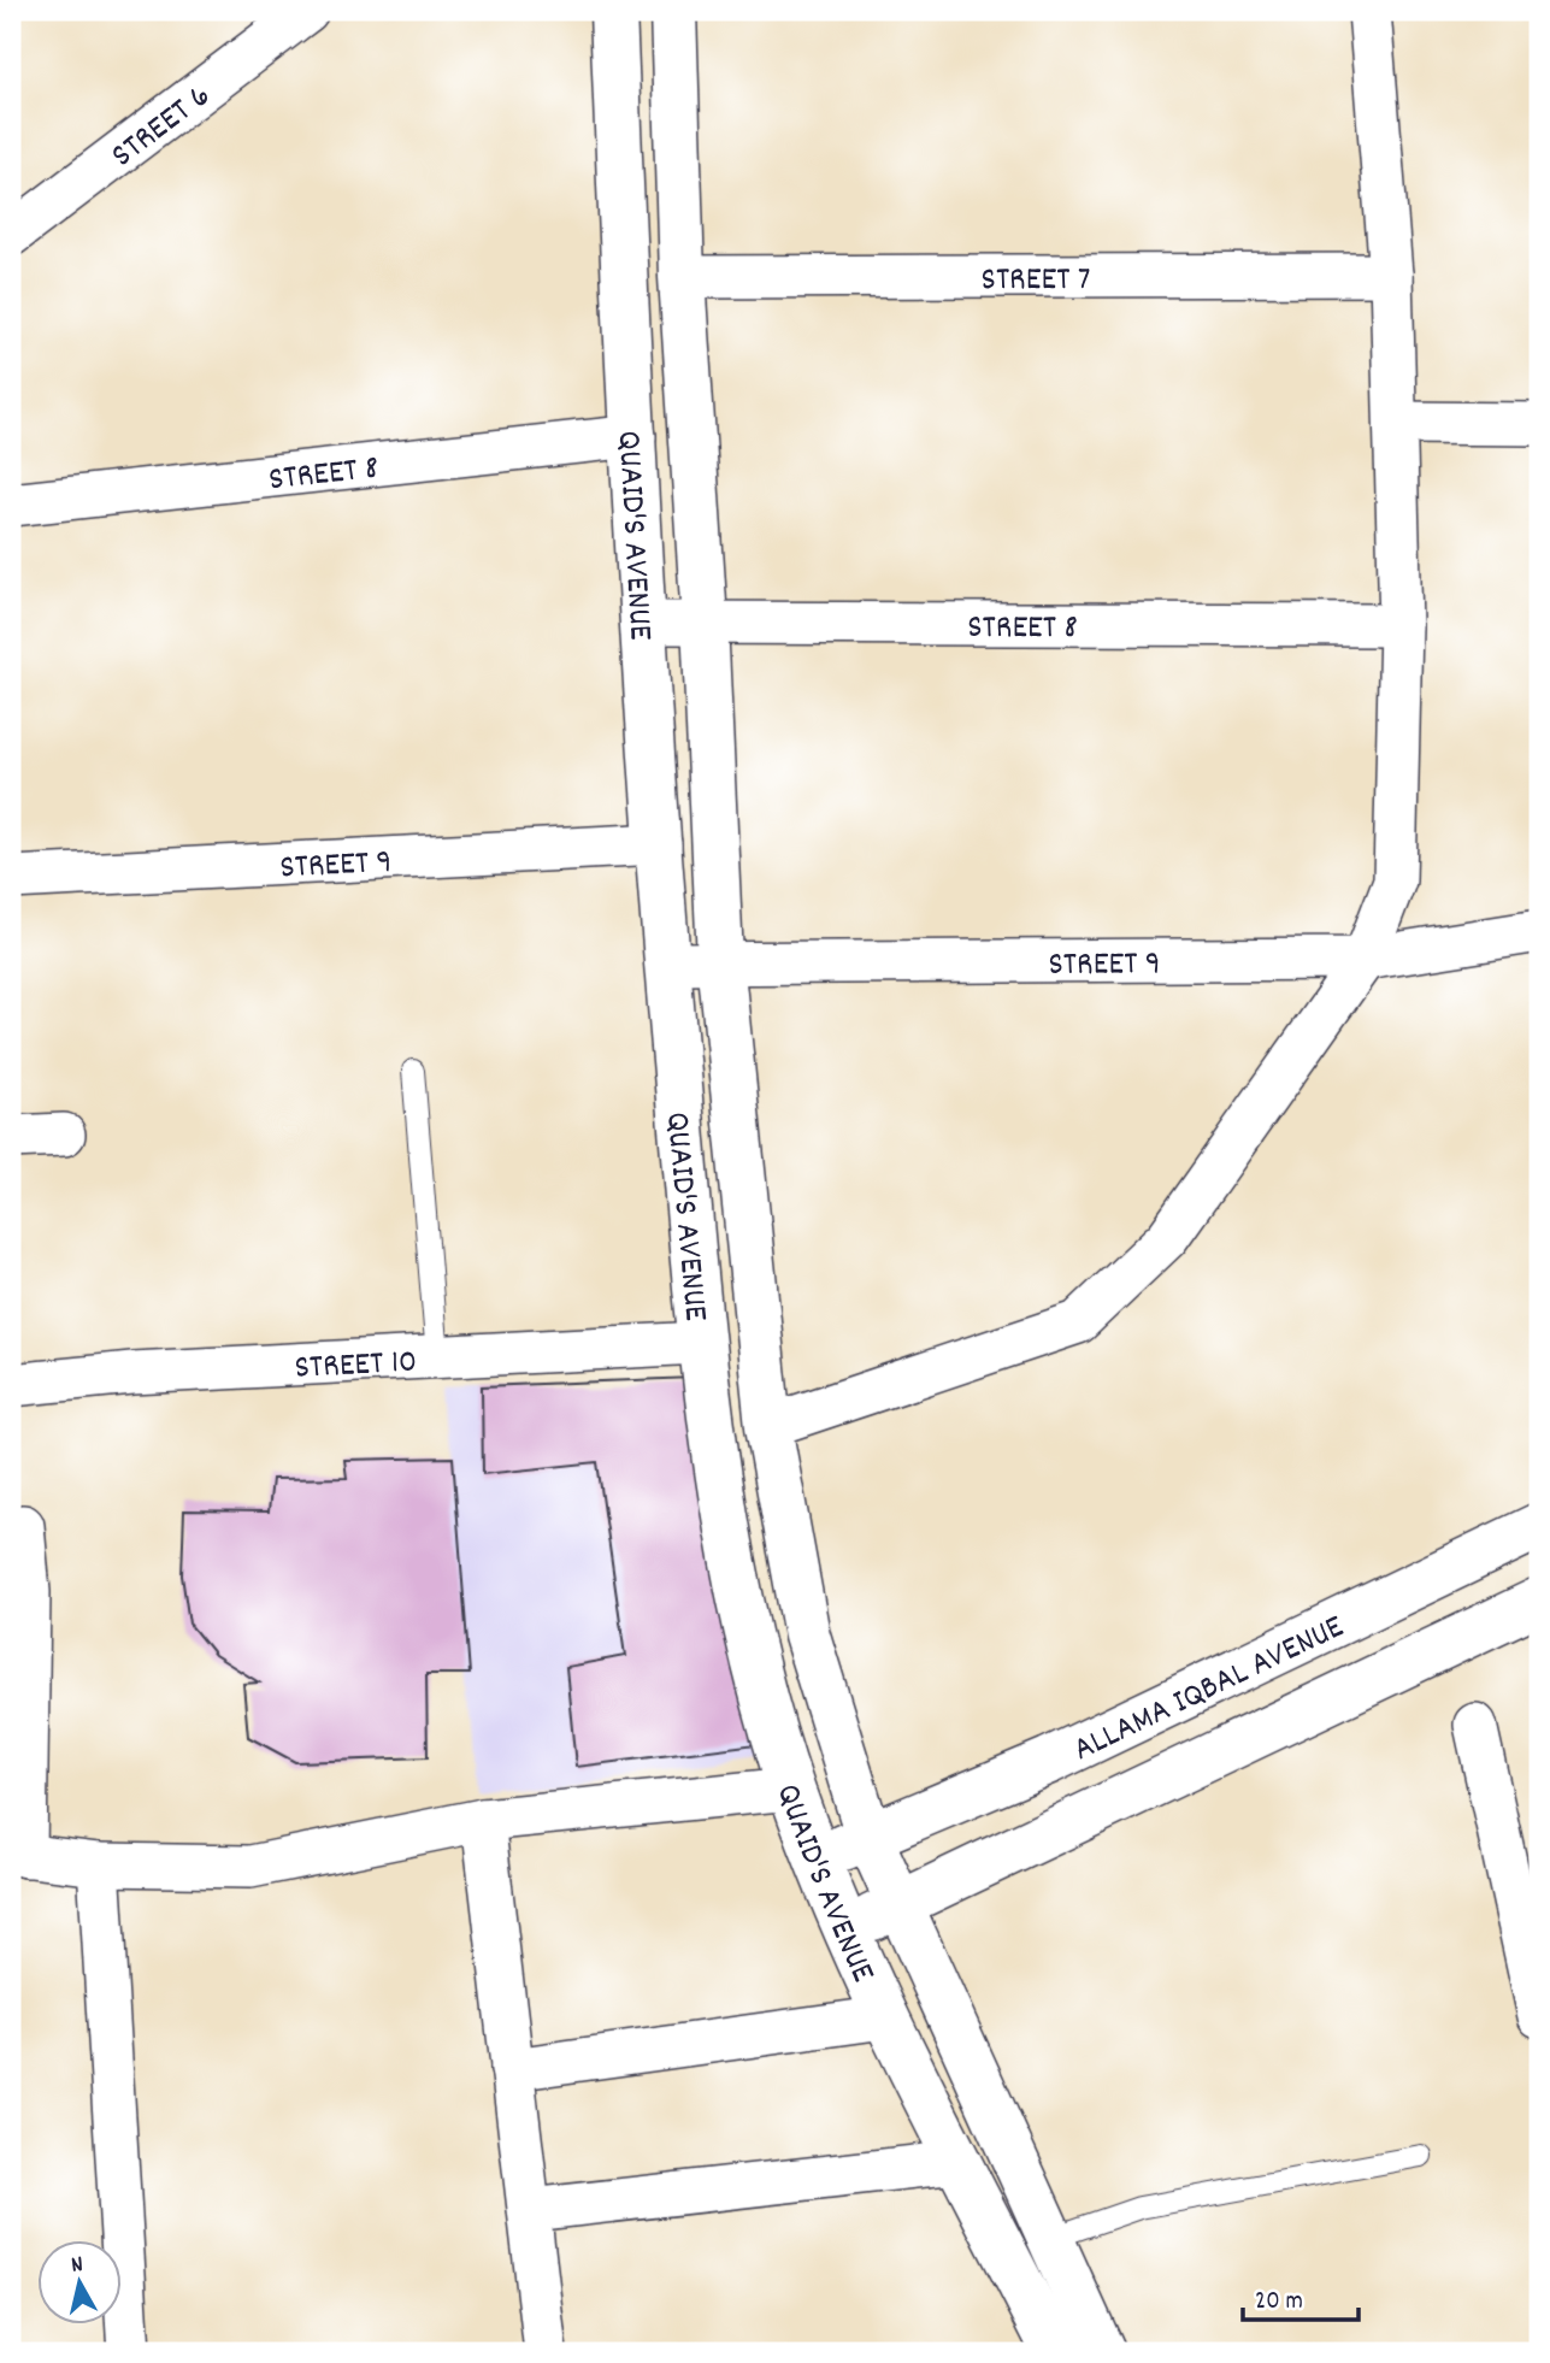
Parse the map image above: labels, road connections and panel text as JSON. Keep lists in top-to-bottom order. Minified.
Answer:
{"streets":{"street":["STREET 6","STREET 7","STREET 8","QUAID'S AVENUE","STREET 9","STREET 10","ALLAMA IQBAL AVENUE"]},"crossings":[["STREET 7","QUAID'S AVENUE"],["STREET 8","QUAID'S AVENUE"],["QUAID'S AVENUE","STREET 9"],["QUAID'S AVENUE","STREET 10"],["QUAID'S AVENUE","ALLAMA IQBAL AVENUE"]],"scale_bar":"20 m","north":"top"}
